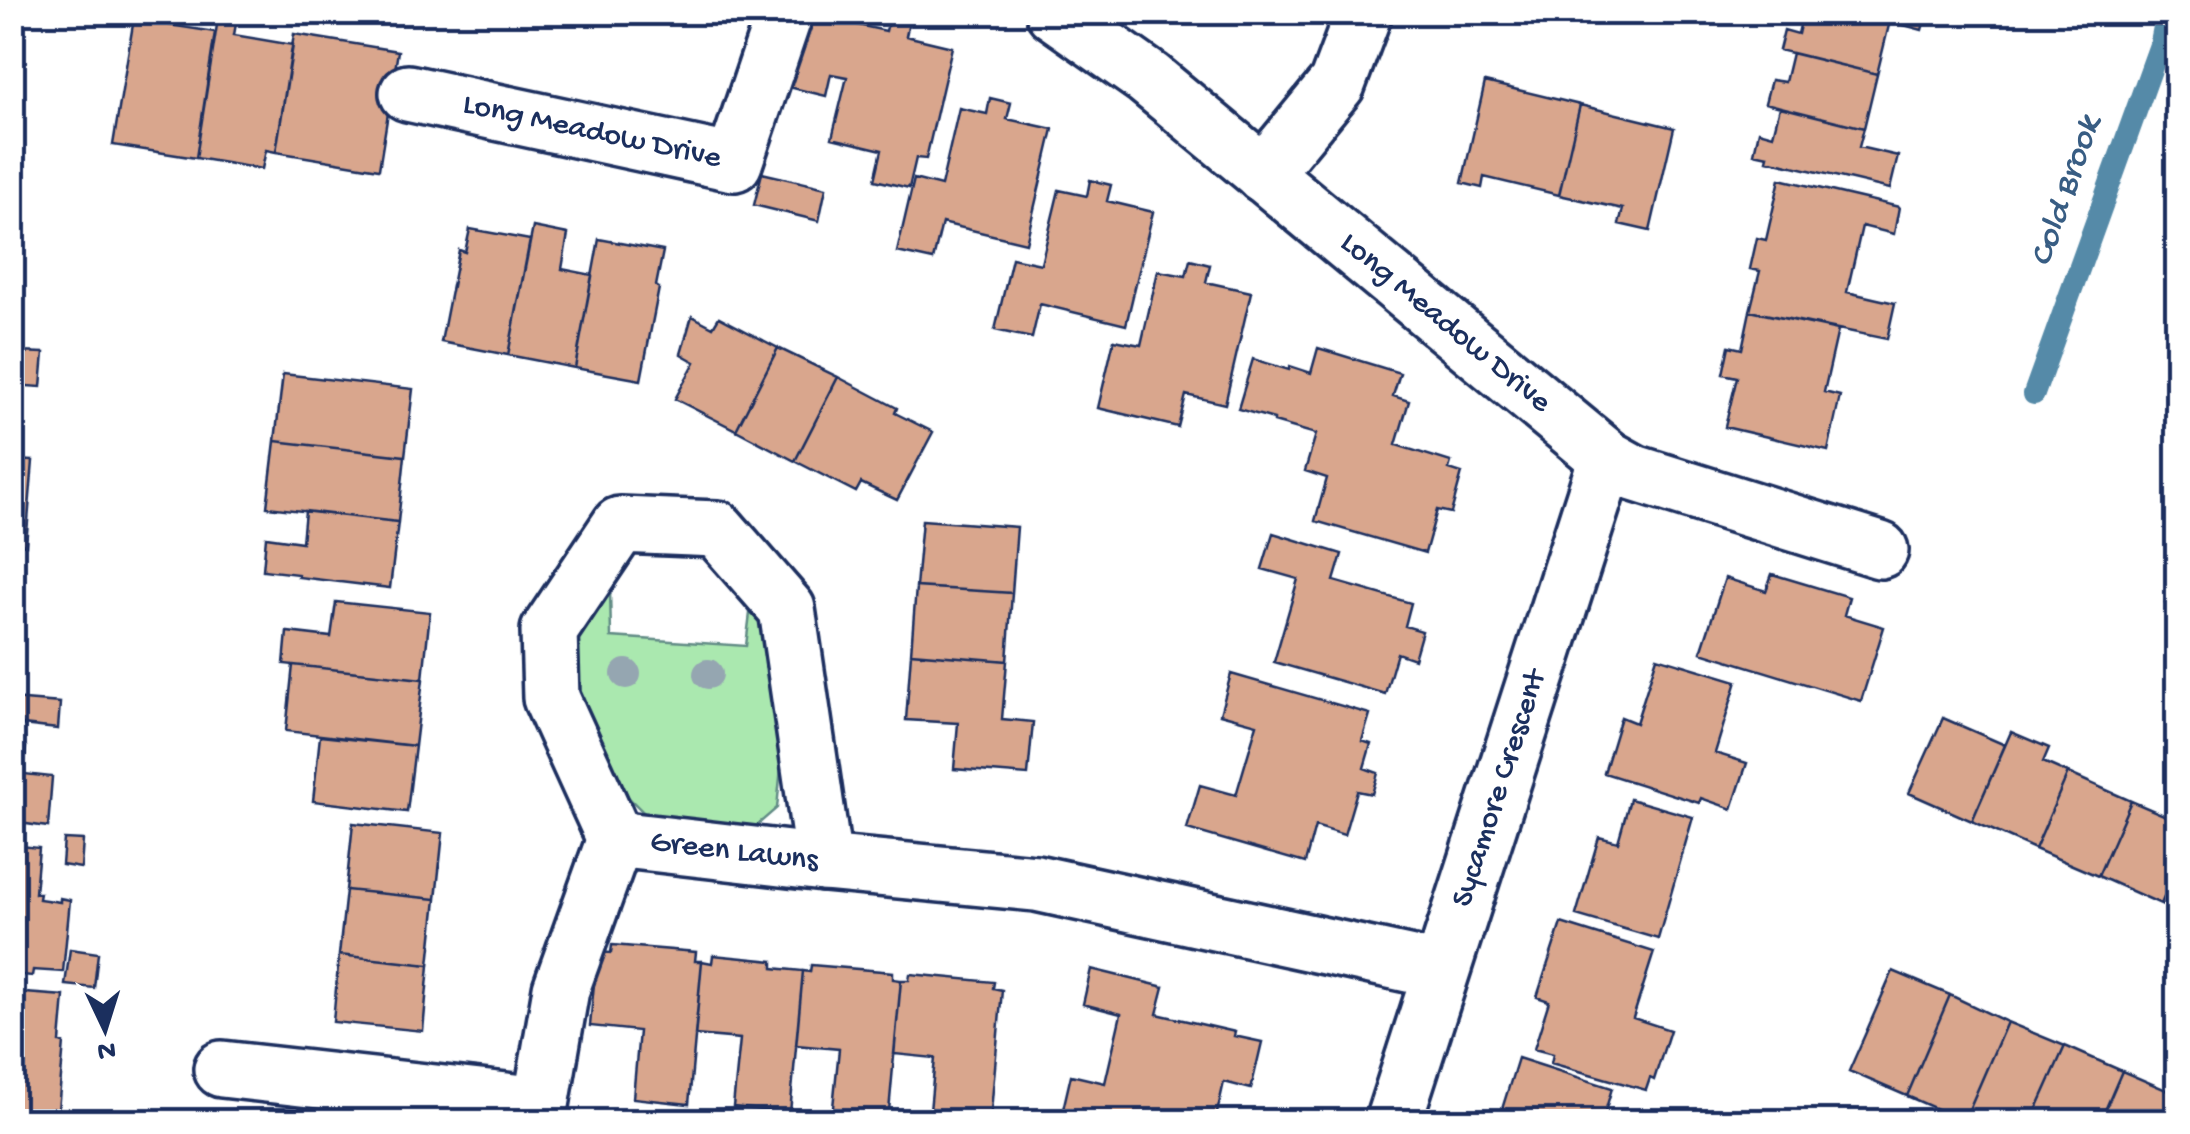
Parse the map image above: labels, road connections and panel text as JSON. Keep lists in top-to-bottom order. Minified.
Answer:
{"streets":{"street":["Long Meadow Drive","Sycamore Crescent","Green Lawns"]},"crossings":[["Long Meadow Drive","Sycamore Crescent"],["Sycamore Crescent","Green Lawns"]],"water":["Cold Brook"],"north":"bottom"}
